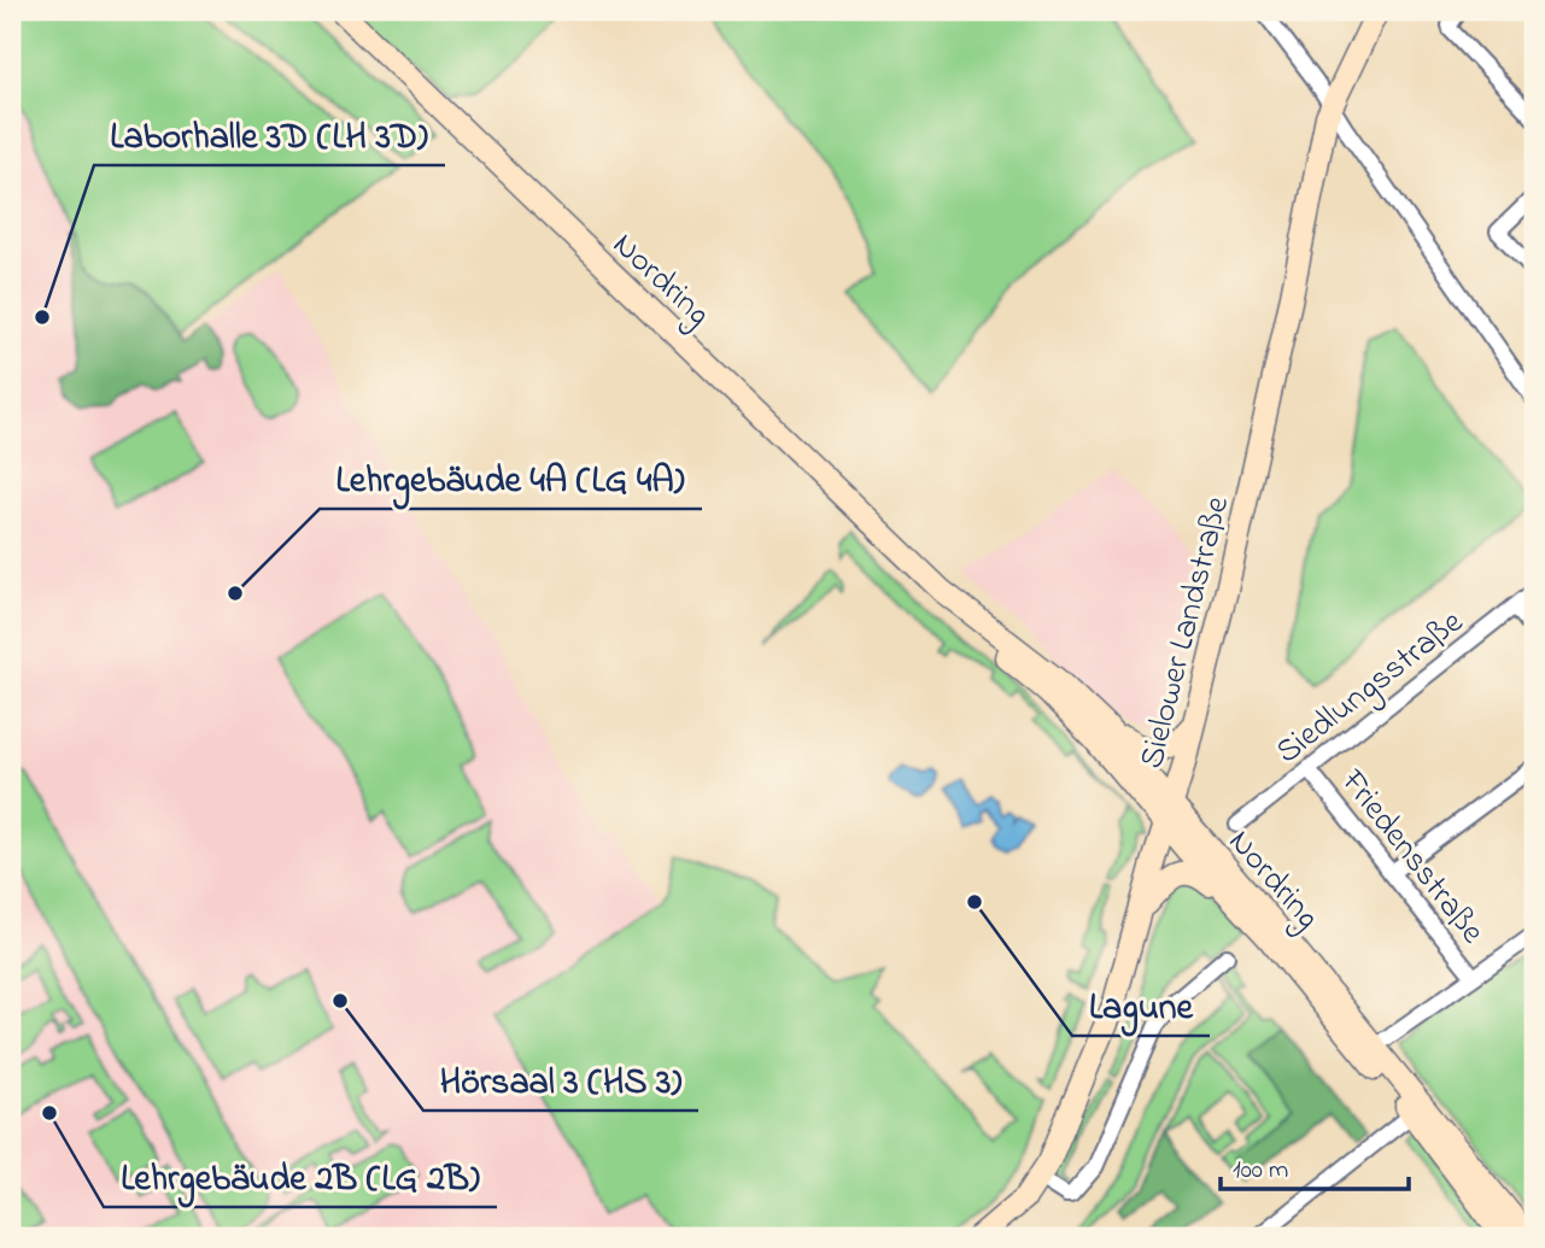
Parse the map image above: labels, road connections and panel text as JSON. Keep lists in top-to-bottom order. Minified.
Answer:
{"streets":{"main road":["Nordring","Sielower Landstraße"],"street":["Siedlungsstraße","Friedensstraße"]},"crossings":[["Nordring","Sielower Landstraße"],["Siedlungsstraße","Friedensstraße"]],"places":["Laborhalle 3D (LH 3D)","Lehrgebäude 4A (LG 4A)","Lagune","Hörsaal 3 (HS 3)","Lehrgebäude 2B (LG 2B)"],"scale_bar":"100 m"}
